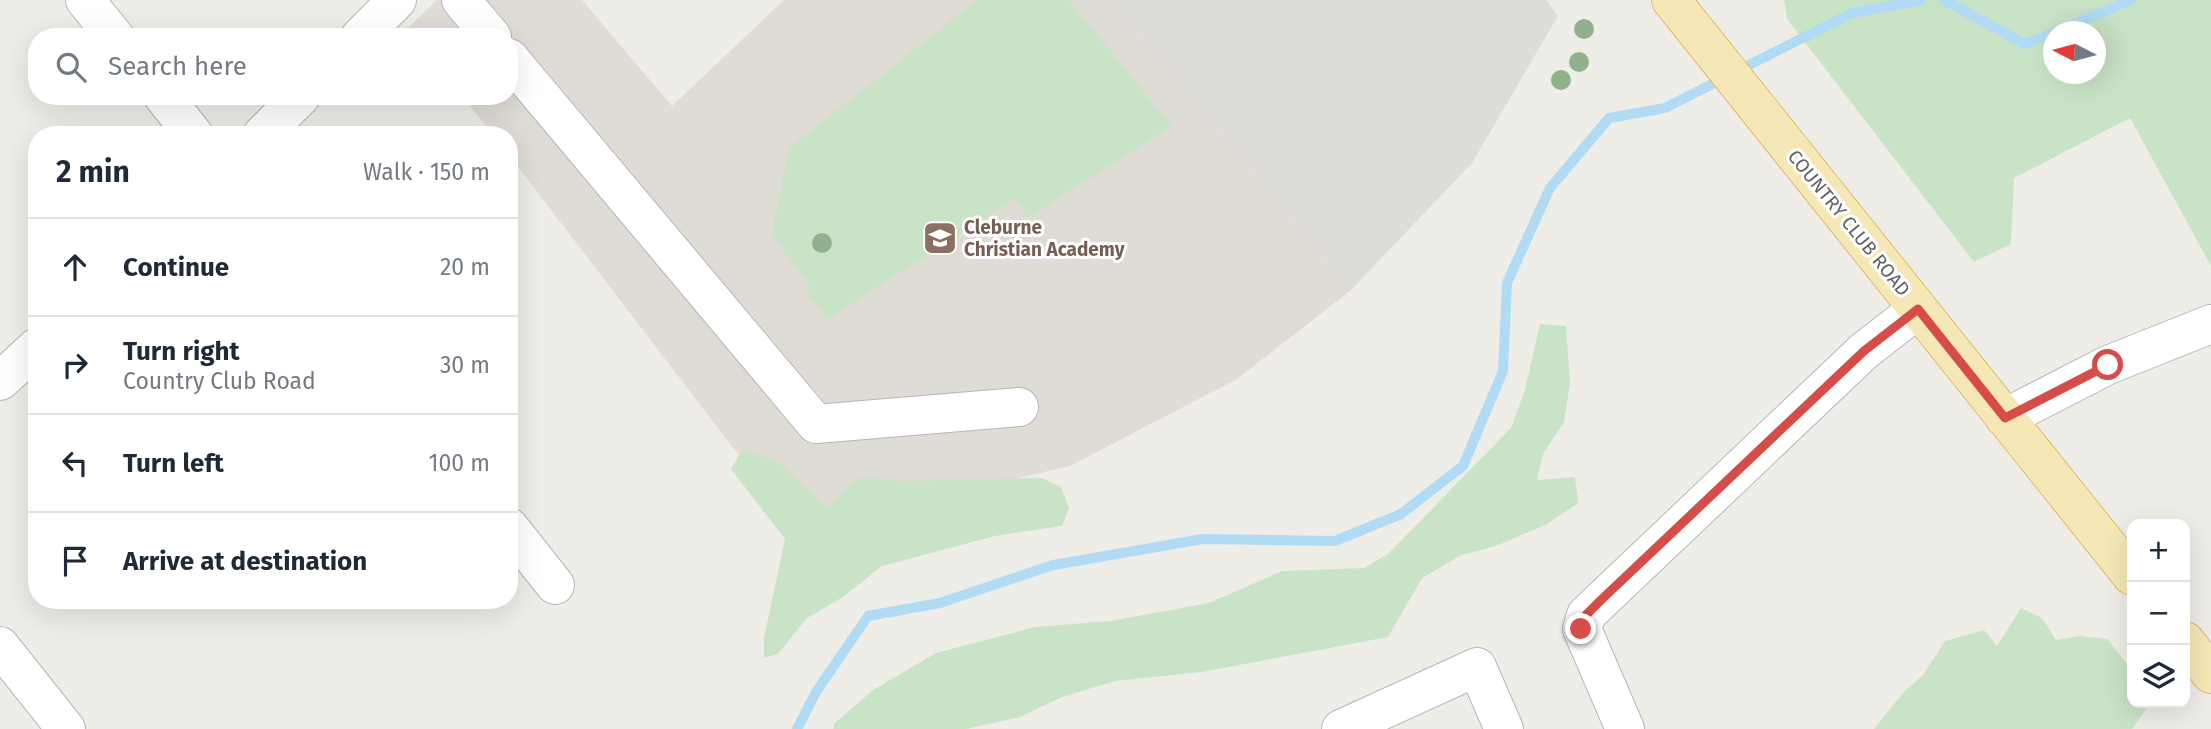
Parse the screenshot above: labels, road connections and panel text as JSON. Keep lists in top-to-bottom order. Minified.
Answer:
{"streets":{"main road":["COUNTRY CLUB ROAD"]},"places":{"school or university":["Cleburne Christian Academy"]},"north":"left","page":{"search":"Search here","heading":["2 min","Walk · 150 m"],"list":[["Continue","20 m"],["Turn right","Country Club Road","30 m"],["Turn left","100 m"],"Arrive at destination"],"map_buttons":["+","−"]}}
